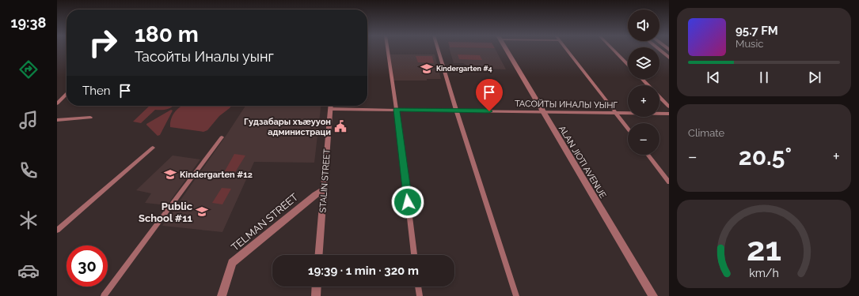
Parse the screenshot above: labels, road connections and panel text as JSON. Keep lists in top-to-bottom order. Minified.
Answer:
{"streets":{"street":["ТАСОЙТЫ ИНАЛЫ УЫНГ","ALAN JIOTI AVENUE","STALIN STREET","TELMAN STREET"]},"crossings":[["ТАСОЙТЫ ИНАЛЫ УЫНГ","ALAN JIOTI AVENUE"],["STALIN STREET","TELMAN STREET"]],"places":{"school or university":["Kindergarten #4","Kindergarten #12","Public School #11"],"public building":["Гудзабары хъæууон администраци"]},"page":{"tabs":"19:38","map_buttons":["+","−"],"turn":["180 m","Тасойты Иналы уынг"],"song":["95.7 FM","Music"],"then":"Then","tile":"Climate","heat":["−","20.5°","+"],"limit":"30","trip":"19:39 · 1 min · 320 m","gauge":["21","km/h"]}}
